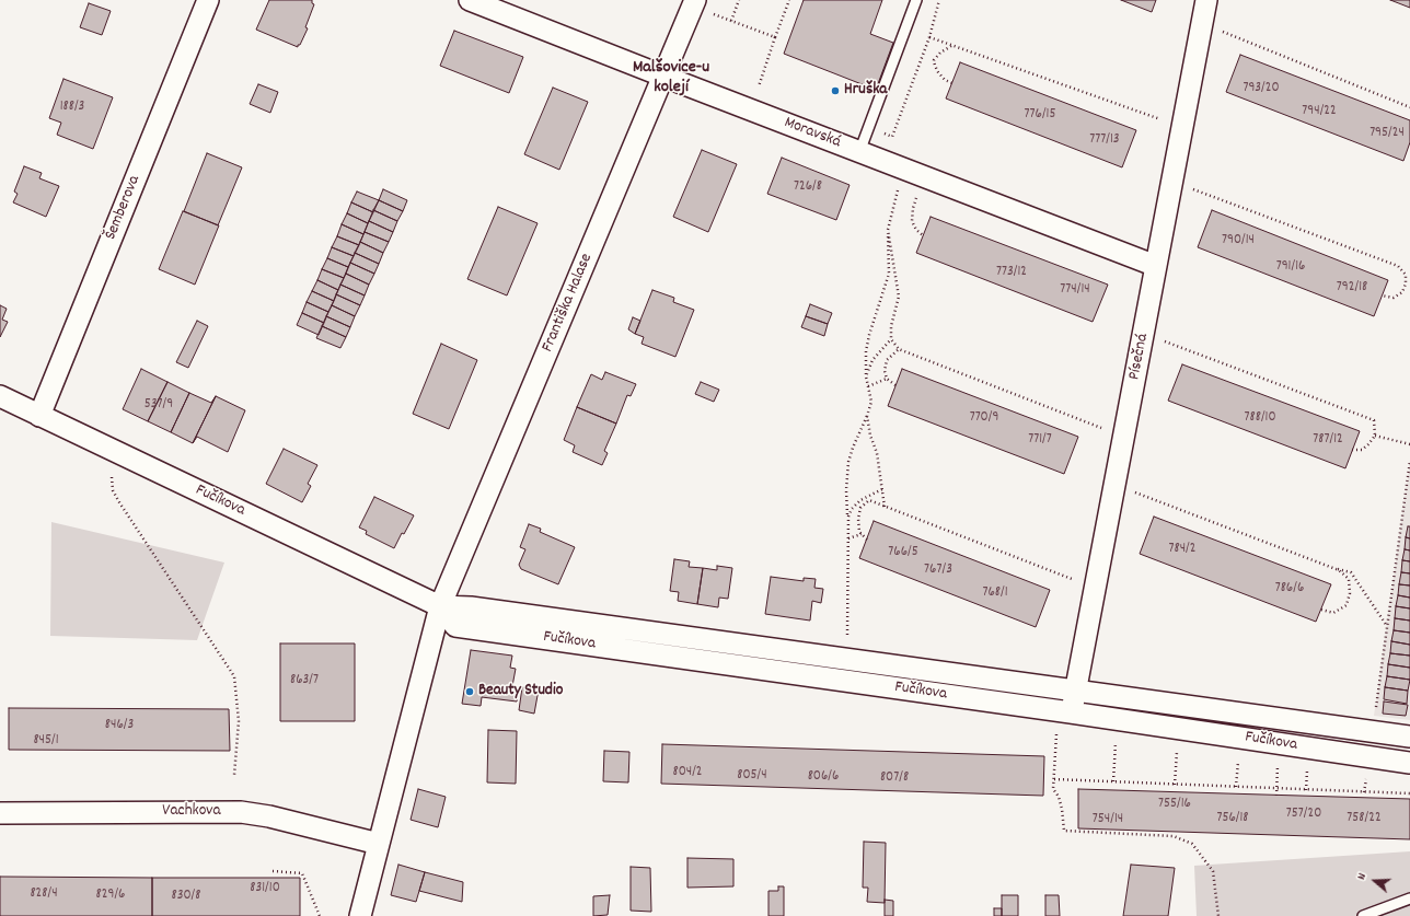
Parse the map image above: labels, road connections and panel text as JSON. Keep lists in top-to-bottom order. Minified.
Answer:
{"streets":{"street":["Moravská","Šemberova","Františka Halase","Písečná","Fučíkova","Vachkova"]},"crossings":[["Moravská","Františka Halase"],["Moravská","Písečná"],["Šemberova","Fučíkova"],["Františka Halase","Fučíkova"],["Písečná","Fučíkova"]],"districts":["Malšovice-u kolejí"],"places":["Hruška","Beauty Studio"],"house_numbers":["793/20","188/3","794/22","776/15","795/24","777/13","726/8","790/14","791/16","773/12","792/18","774/14","537/9","770/9","788/10","771/7","787/12","784/2","766/5","767/3","786/6","768/1","863/7","846/3","845/1","804/2","805/4","806/6","807/8","755/16","757/20","756/18","758/22","754/14","831/10","828/4","829/6","830/8"],"north":"left"}
